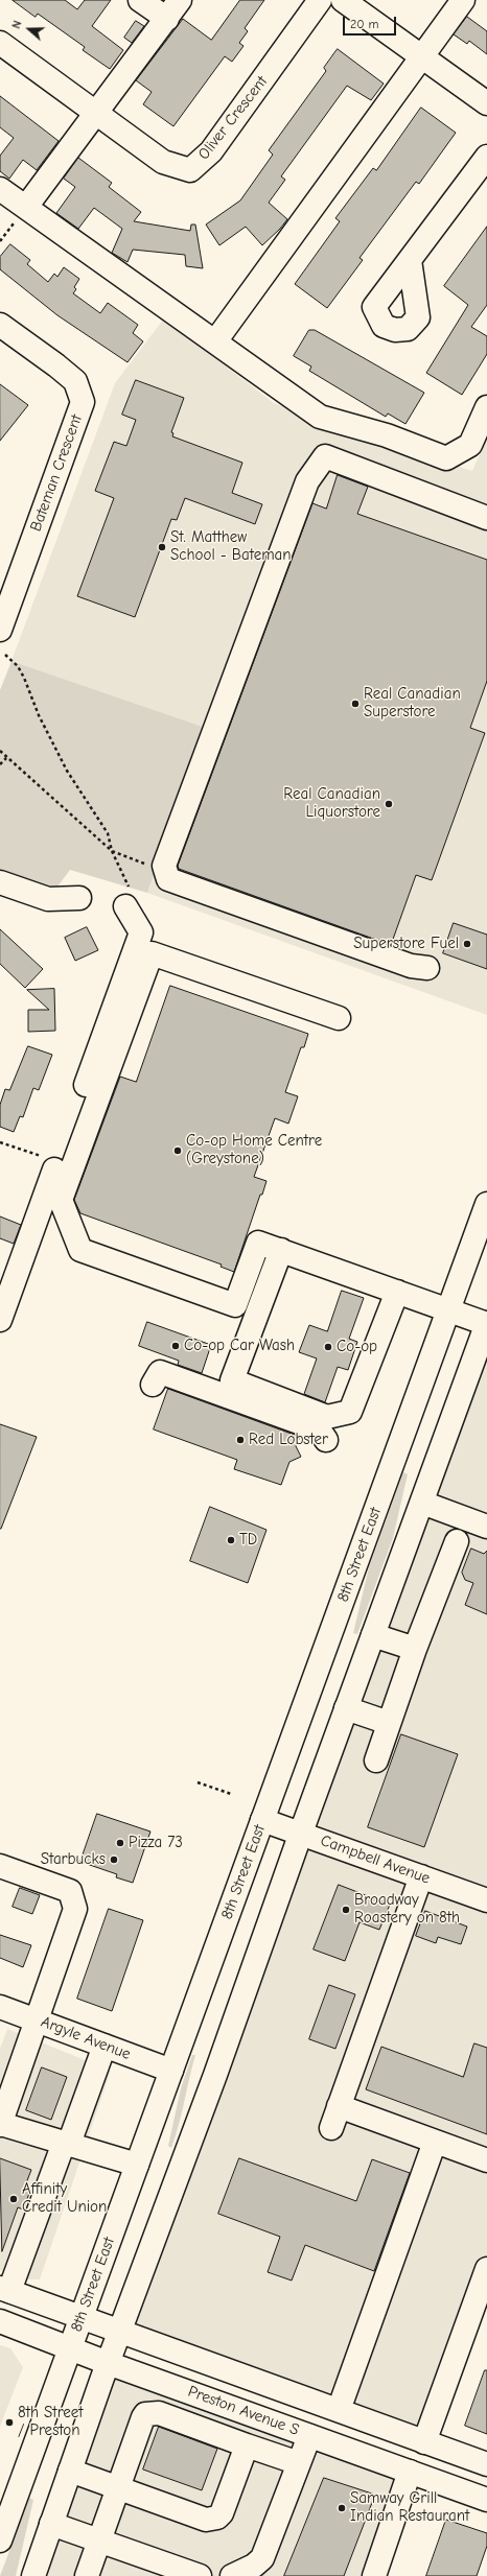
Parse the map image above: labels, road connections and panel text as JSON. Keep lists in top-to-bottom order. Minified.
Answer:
{"streets":{"main road":["Oliver Crescent","Bateman Crescent","8th Street East","Campbell Avenue","Argyle Avenue","Preston Avenue S"]},"crossings":[["8th Street East","Campbell Avenue"],["8th Street East","Argyle Avenue"],["8th Street East","Preston Avenue S"]],"places":["St. Matthew School - Bateman","Real Canadian Superstore","Real Canadian Liquorstore","Superstore Fuel","Co-op Home Centre (Greystone)","Co-op Car Wash","Co-op","Red Lobster","TD","Pizza 73","Starbucks","Broadway Roastery on 8th","Affinity Credit Union","8th Street / Preston","Samway Grill Indian Restaurant"],"scale_bar":"20 m","north":"left"}
